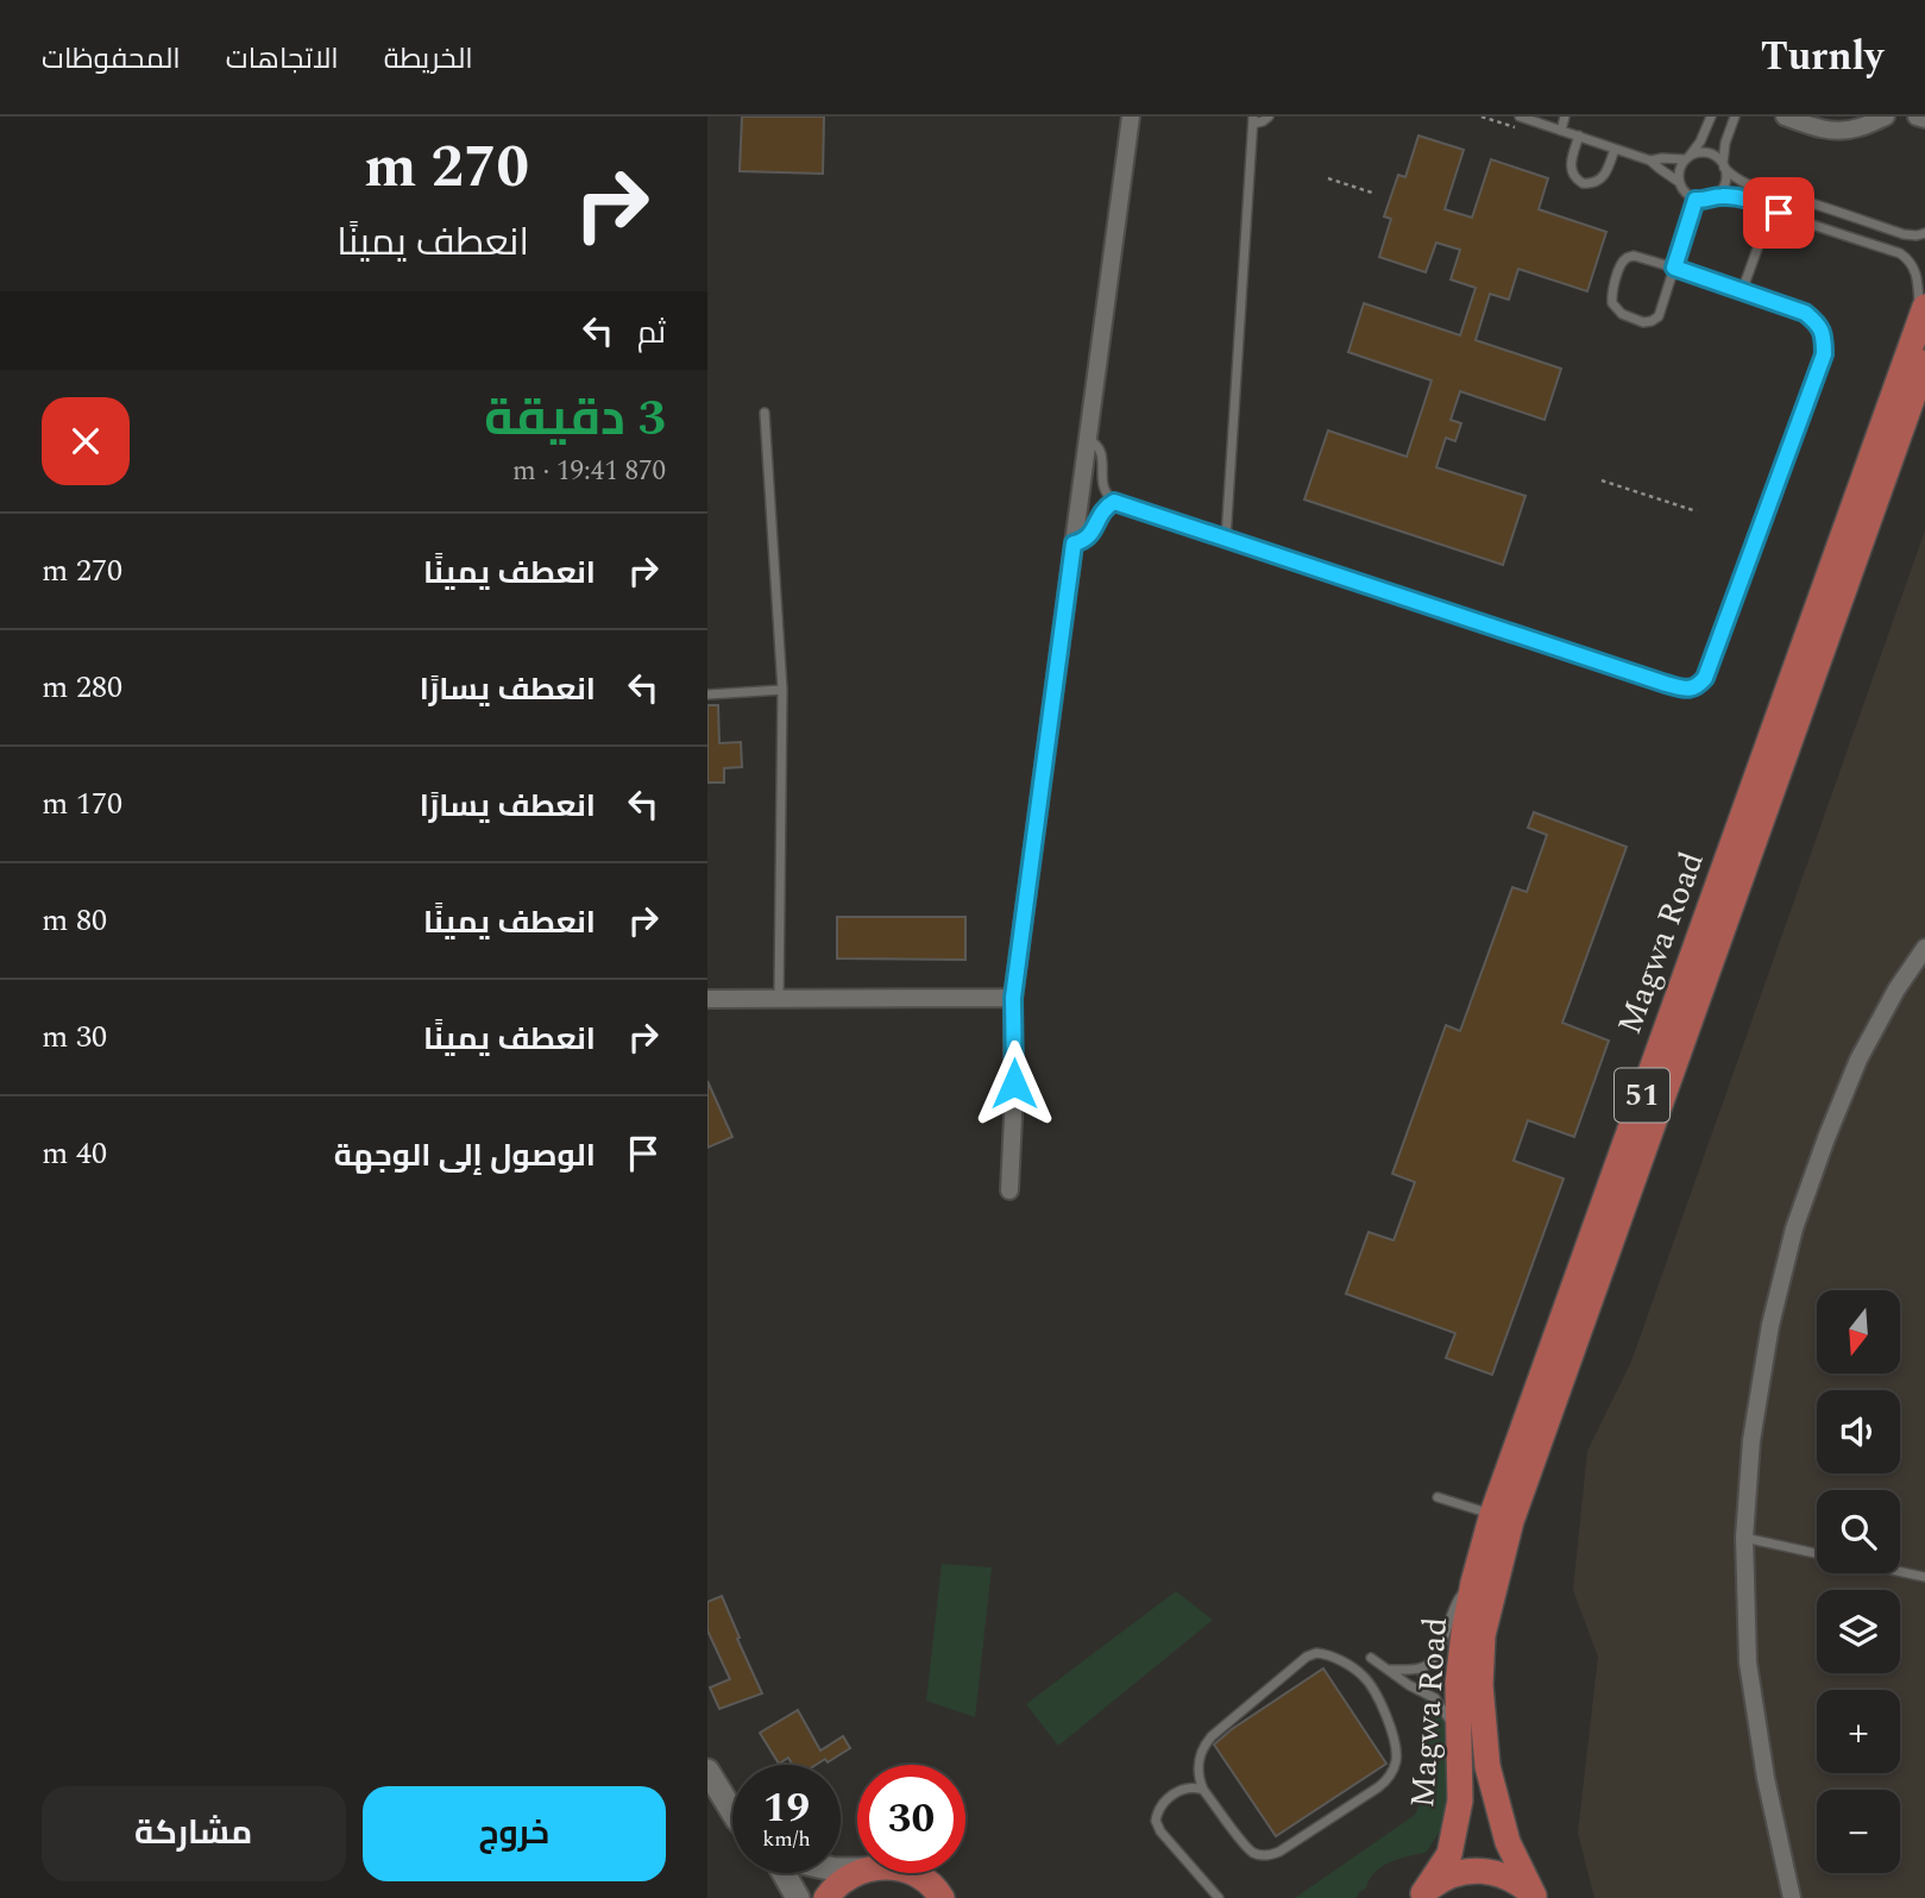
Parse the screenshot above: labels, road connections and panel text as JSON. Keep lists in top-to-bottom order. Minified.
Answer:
{"streets":{"main road":["Magwa Road","51"]},"crossings":[["Magwa Road","51"]],"north":"bottom","page":{"header":"Turnly","nav":["الخريطة","الاتجاهات","المحفوظات"],"turn":["270 m","انعطف يمينًا"],"then":"ثم","heading":["3 دقيقة","870 m · 19:41"],"list":[{"name":"انعطف يمينًا","value":"270 m"},{"name":"انعطف يسارًا","value":"280 m"},{"name":"انعطف يسارًا","value":"170 m"},{"name":"انعطف يمينًا","value":"80 m"},{"name":"انعطف يمينًا","value":"30 m"},{"name":"الوصول إلى الوجهة","value":"40 m"}],"map_buttons":["+","−"],"speed":"19 km/h","limit":"30","buttons":["خروج","مشاركة"]}}
